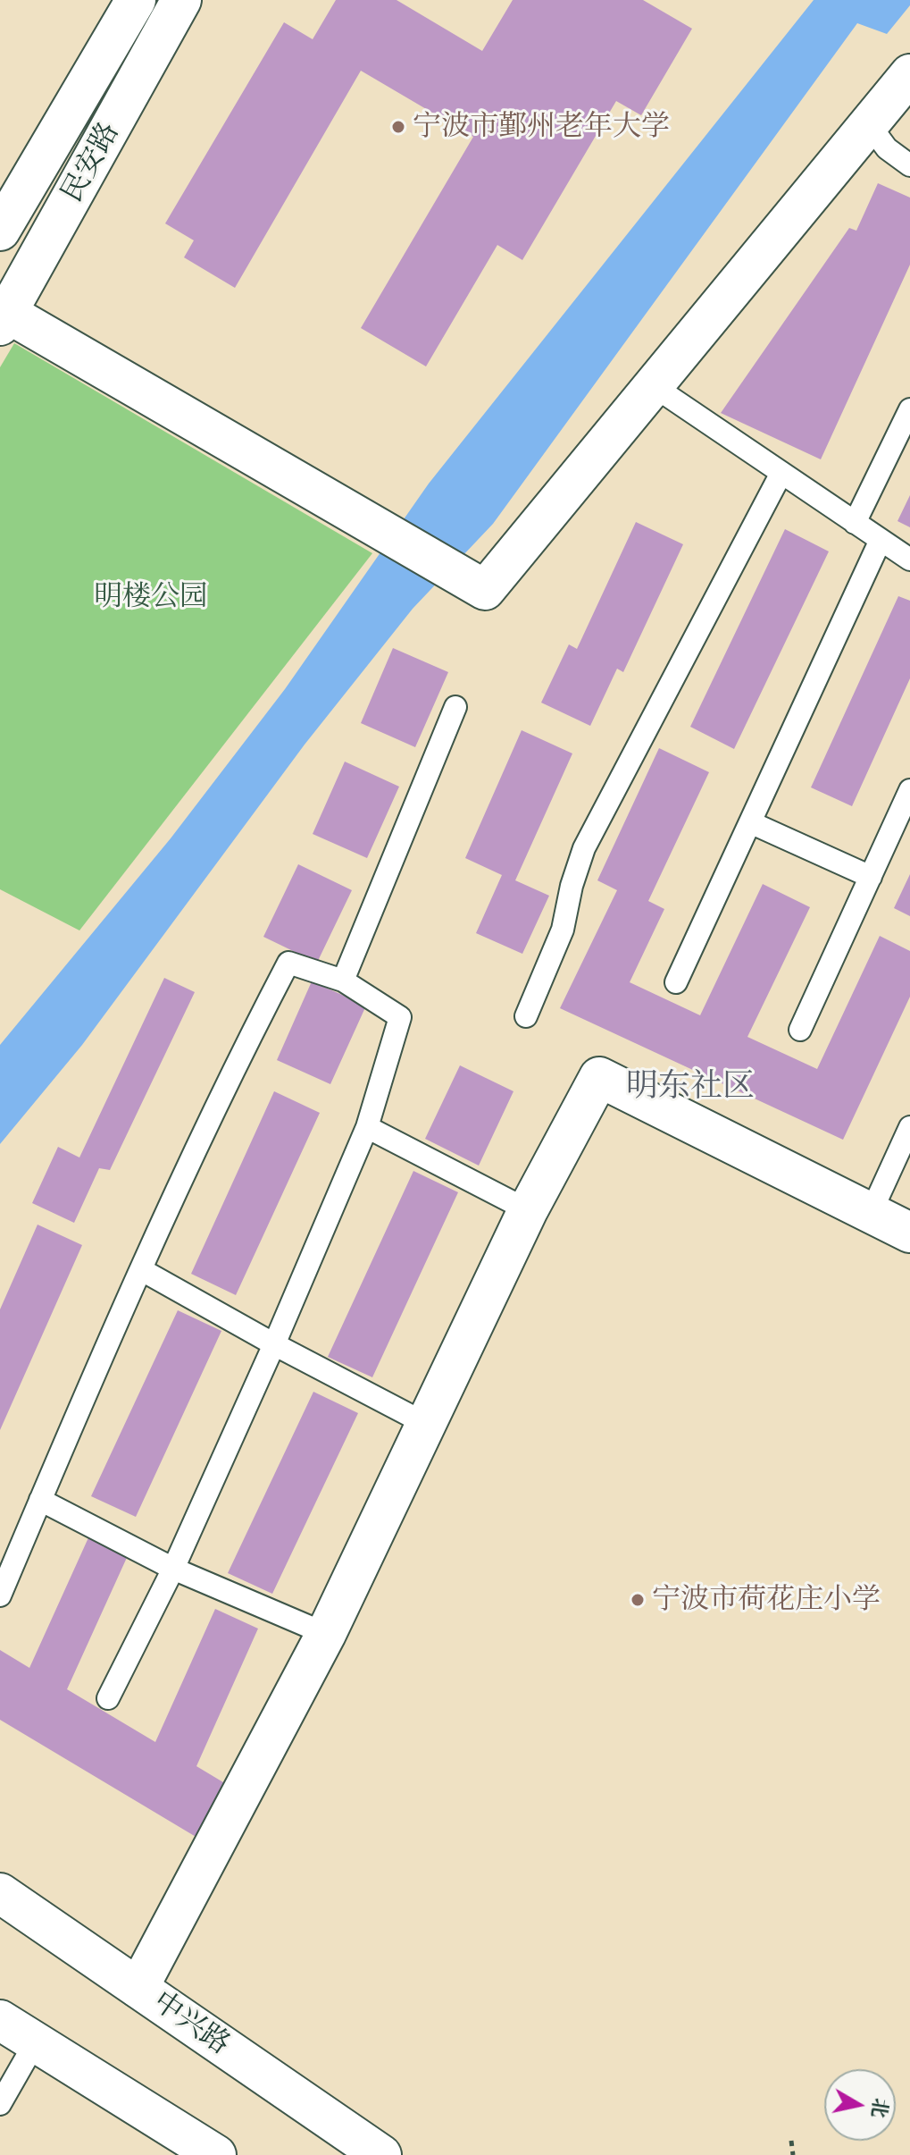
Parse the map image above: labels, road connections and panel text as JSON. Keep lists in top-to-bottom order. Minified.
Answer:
{"streets":{"street":["民安路","中兴路"]},"districts":["明东社区"],"parks":["明楼公园"],"places":["宁波市鄞州老年大学","宁波市荷花庄小学"],"north":"right"}
